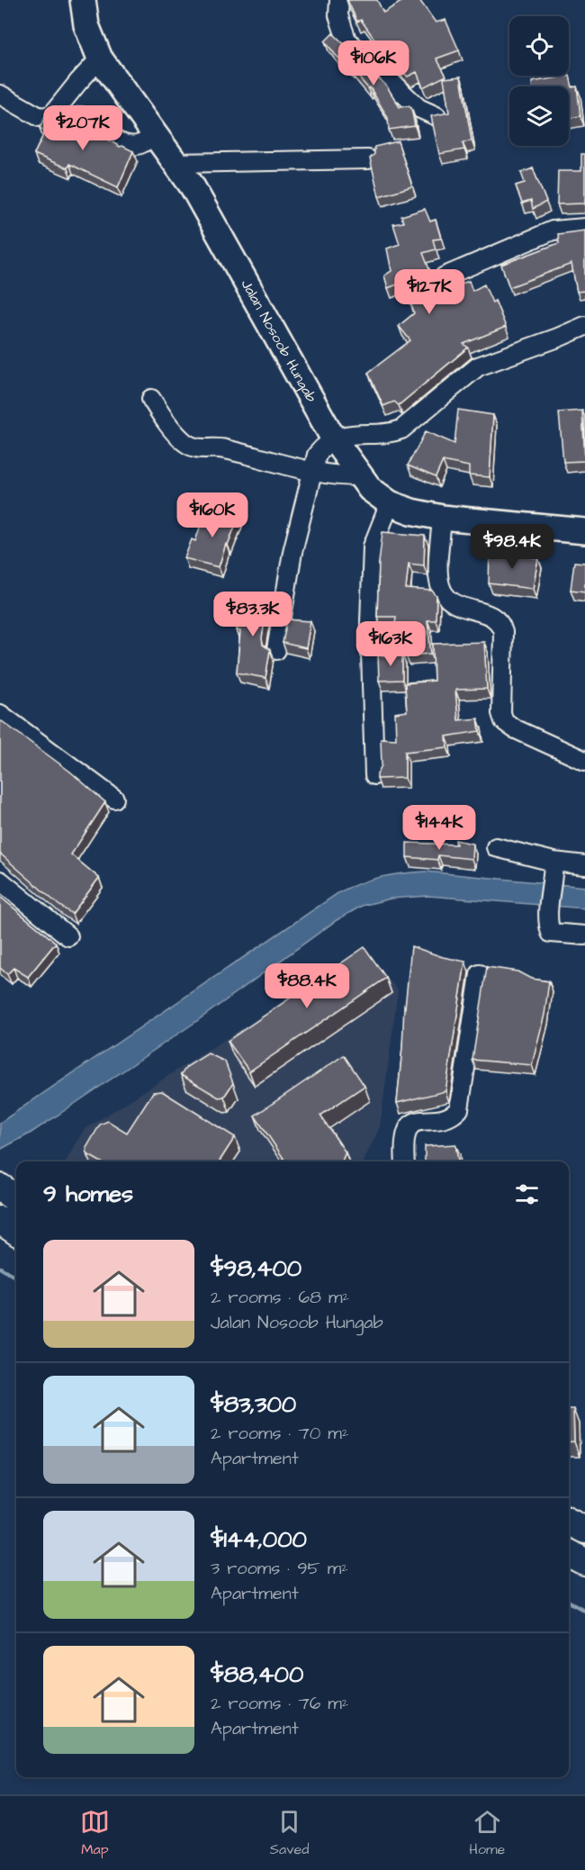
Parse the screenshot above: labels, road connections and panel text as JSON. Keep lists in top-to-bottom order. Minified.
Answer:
{"streets":{"main road":["Jalan Nosoob Hungab"]},"page":{"price":["$106K","$207K","$127K","$160K","$98.4K","$83.3K","$163K","$144K","$88.4K"],"heading":"9 homes","list":[{"name":"$98,400","note":"2 rooms · 68 m² · Jalan Nosoob Hungab"},{"name":"$83,300","note":"2 rooms · 70 m² · Apartment"},{"name":"$144,000","note":"3 rooms · 95 m² · Apartment"},{"name":"$88,400","note":"2 rooms · 76 m² · Apartment"}],"tabs":["Map","Saved","Home"]}}
